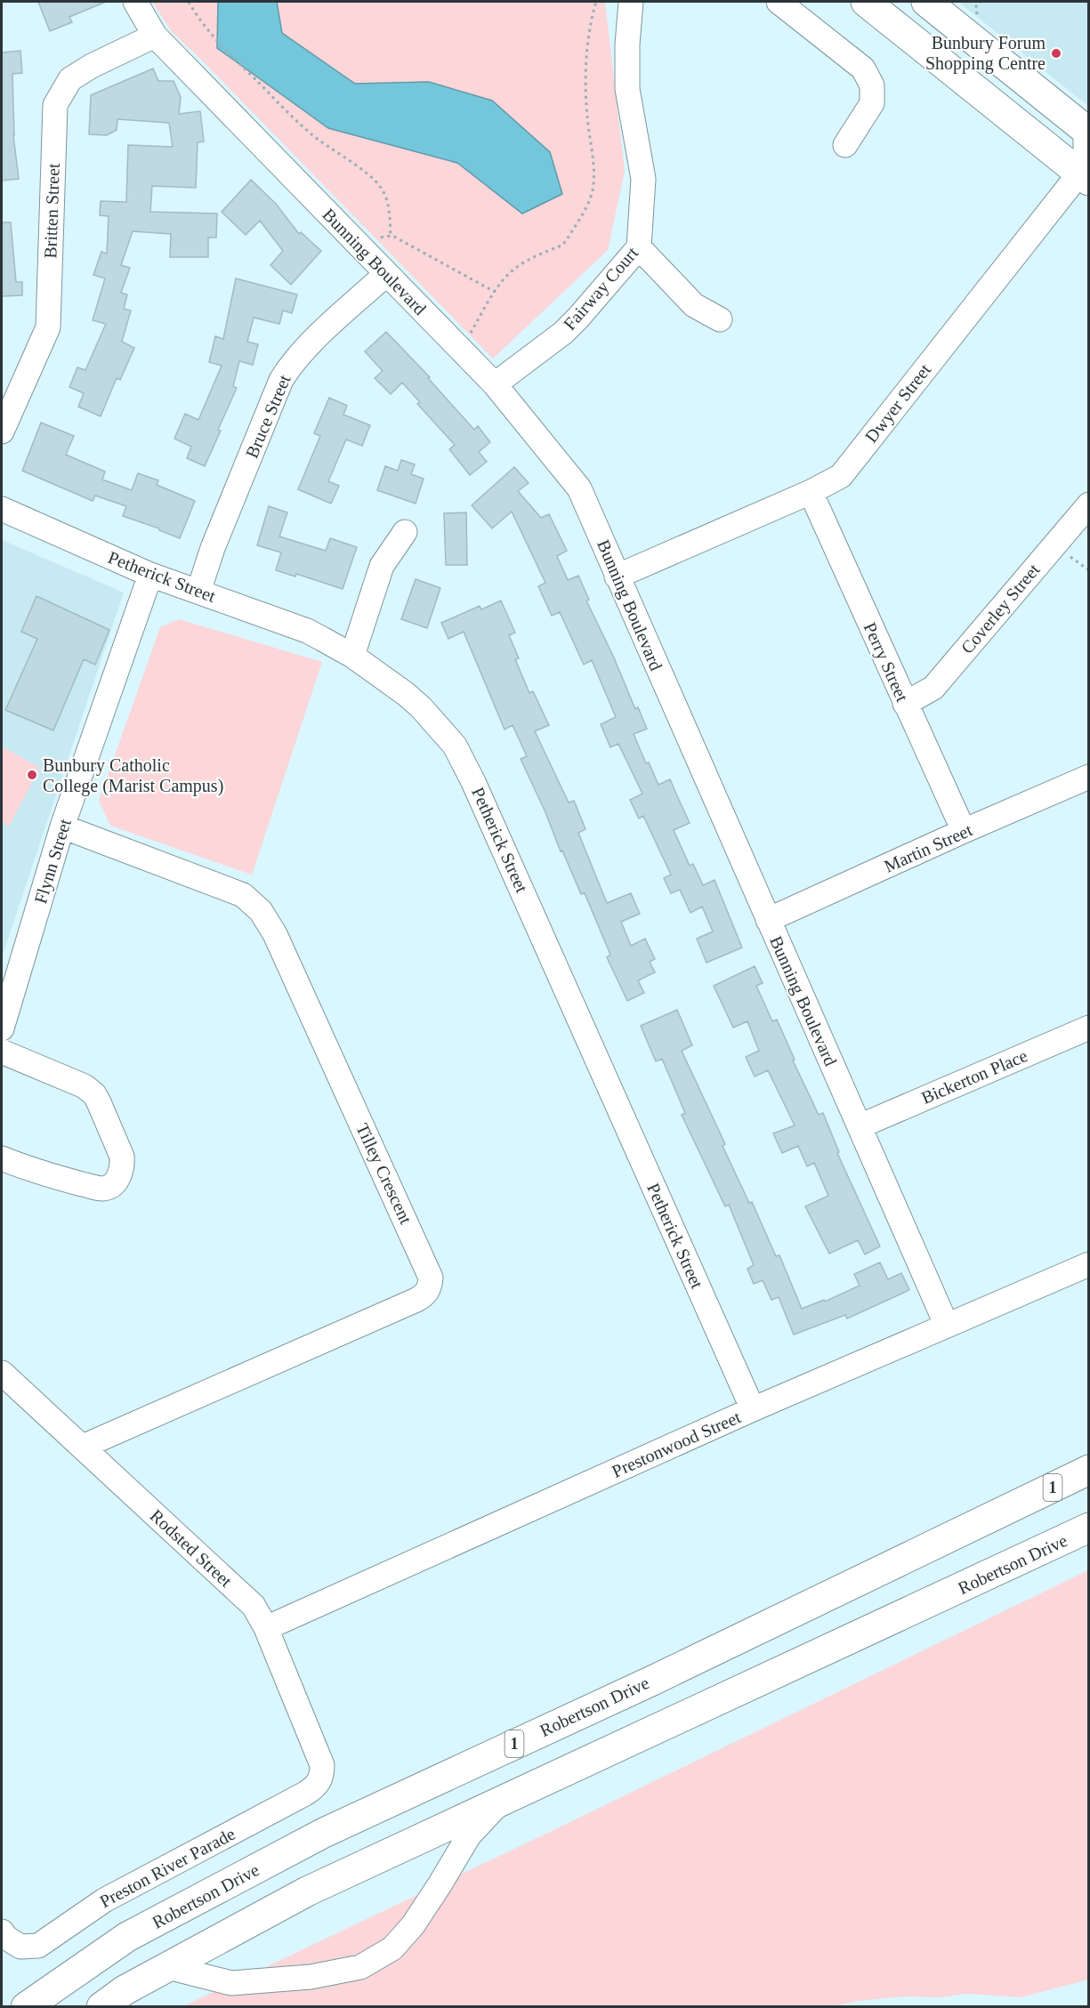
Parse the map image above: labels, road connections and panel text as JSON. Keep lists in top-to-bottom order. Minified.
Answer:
{"streets":{"main road":["1","Robertson Drive"],"street":["Britten Street","Bunning Boulevard","Fairway Court","Dwyer Street","Bruce Street","Petherick Street","Coverley Street","Perry Street","Martin Street","Flynn Street","Bickerton Place","Tilley Crescent","Prestonwood Street","Rodsted Street","Preston River Parade"]},"crossings":[["Britten Street","Bunning Boulevard"],["Bunning Boulevard","Fairway Court"],["Bunning Boulevard","Dwyer Street"],["Bunning Boulevard","Bruce Street"],["Bunning Boulevard","Martin Street"],["Bunning Boulevard","Bickerton Place"],["Bunning Boulevard","Prestonwood Street"],["Dwyer Street","Perry Street"],["Bruce Street","Petherick Street"],["Petherick Street","Flynn Street"],["Petherick Street","Prestonwood Street"],["Coverley Street","Perry Street"],["Perry Street","Martin Street"],["Flynn Street","Tilley Crescent"],["Tilley Crescent","Rodsted Street"],["Prestonwood Street","Rodsted Street"],["Rodsted Street","Preston River Parade"]],"places":["Bunbury Forum Shopping Centre","Bunbury Catholic College (Marist Campus)"]}
